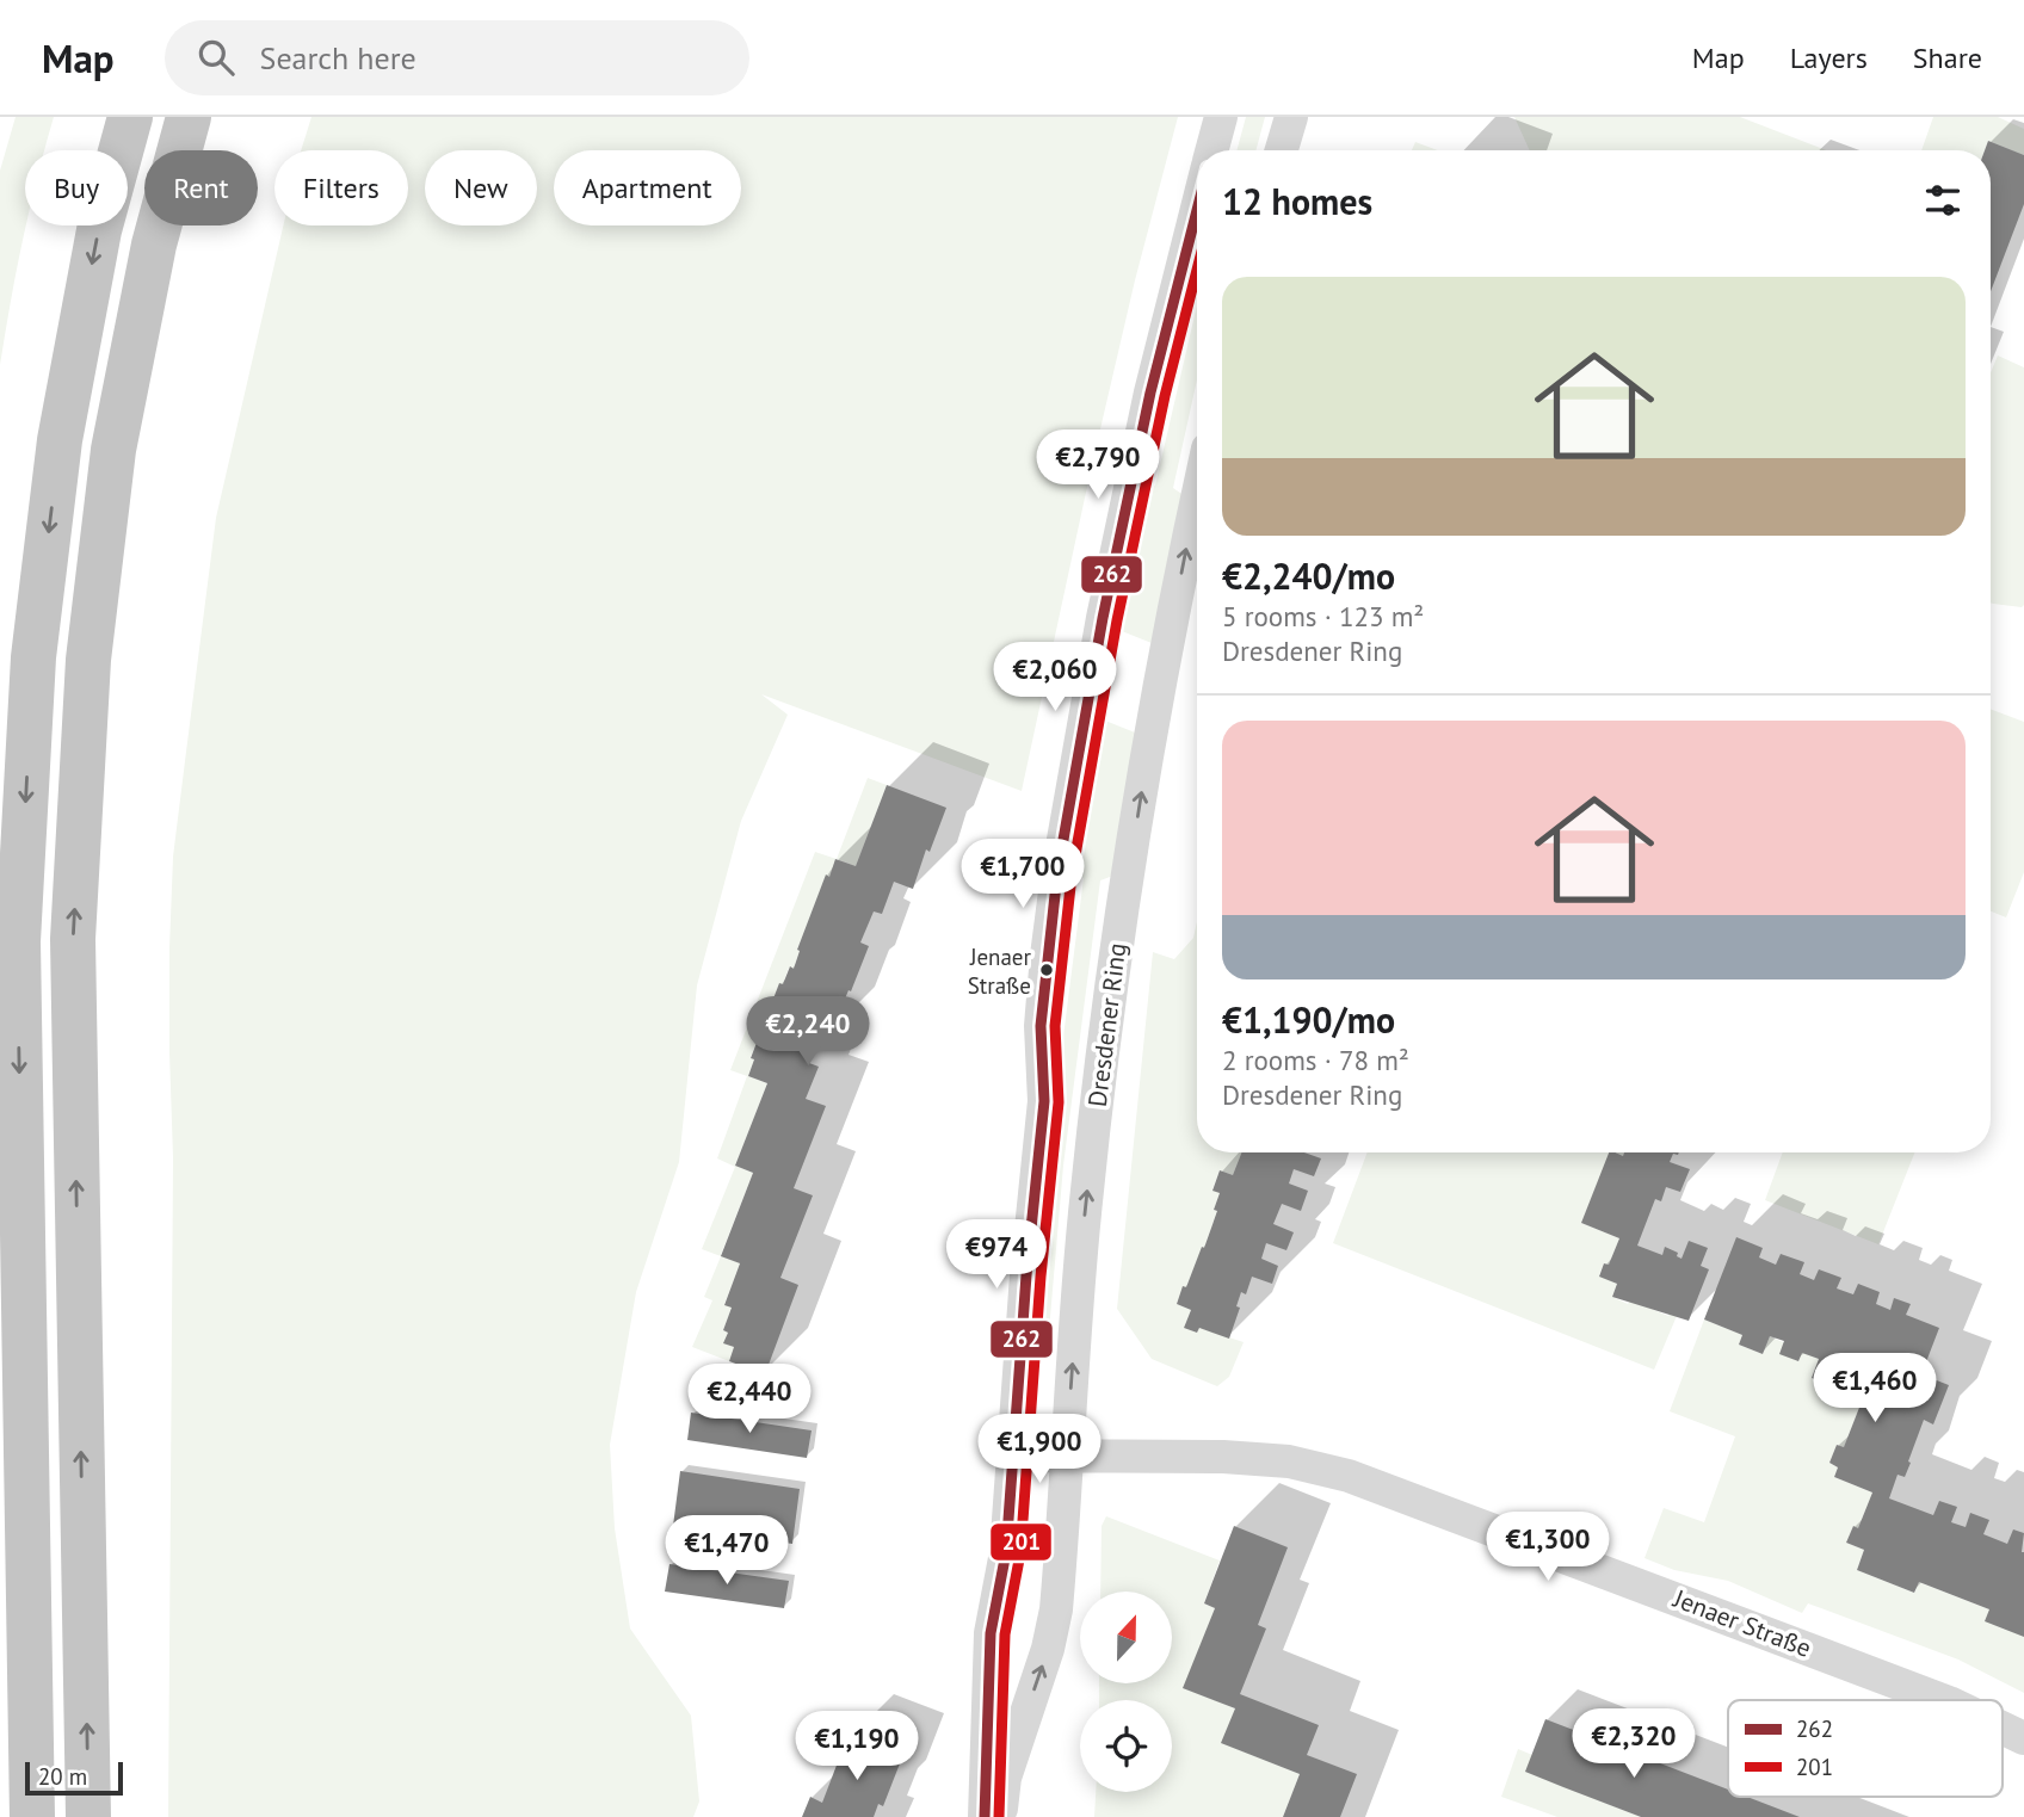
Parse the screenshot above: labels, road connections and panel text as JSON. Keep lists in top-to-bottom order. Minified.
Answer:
{"streets":{"street":["Dresdener Ring","Jenaer Straße"]},"crossings":[["Dresdener Ring","Jenaer Straße"]],"places":["Jenaer Straße"],"lines":["transit line 262","transit line 201"],"legend":["262","201"],"scale_bar":"20 m","north":"top","page":{"header":"Map","search":"Search here","nav":["Map","Layers","Share"],"chip":["Buy","Rent","Filters","New","Apartment"],"heading":"12 homes","list":[{"name":"€2,240/mo","note":"5 rooms · 123 m² · Dresdener Ring"},{"name":"€1,190/mo","note":"2 rooms · 78 m² · Dresdener Ring"}],"price":["€2,790","€2,060","€1,700","€2,240","€974","€1,460","€2,440","€1,900","€1,300","€1,470","€2,320","€1,190"],"scale":"20 m"}}
